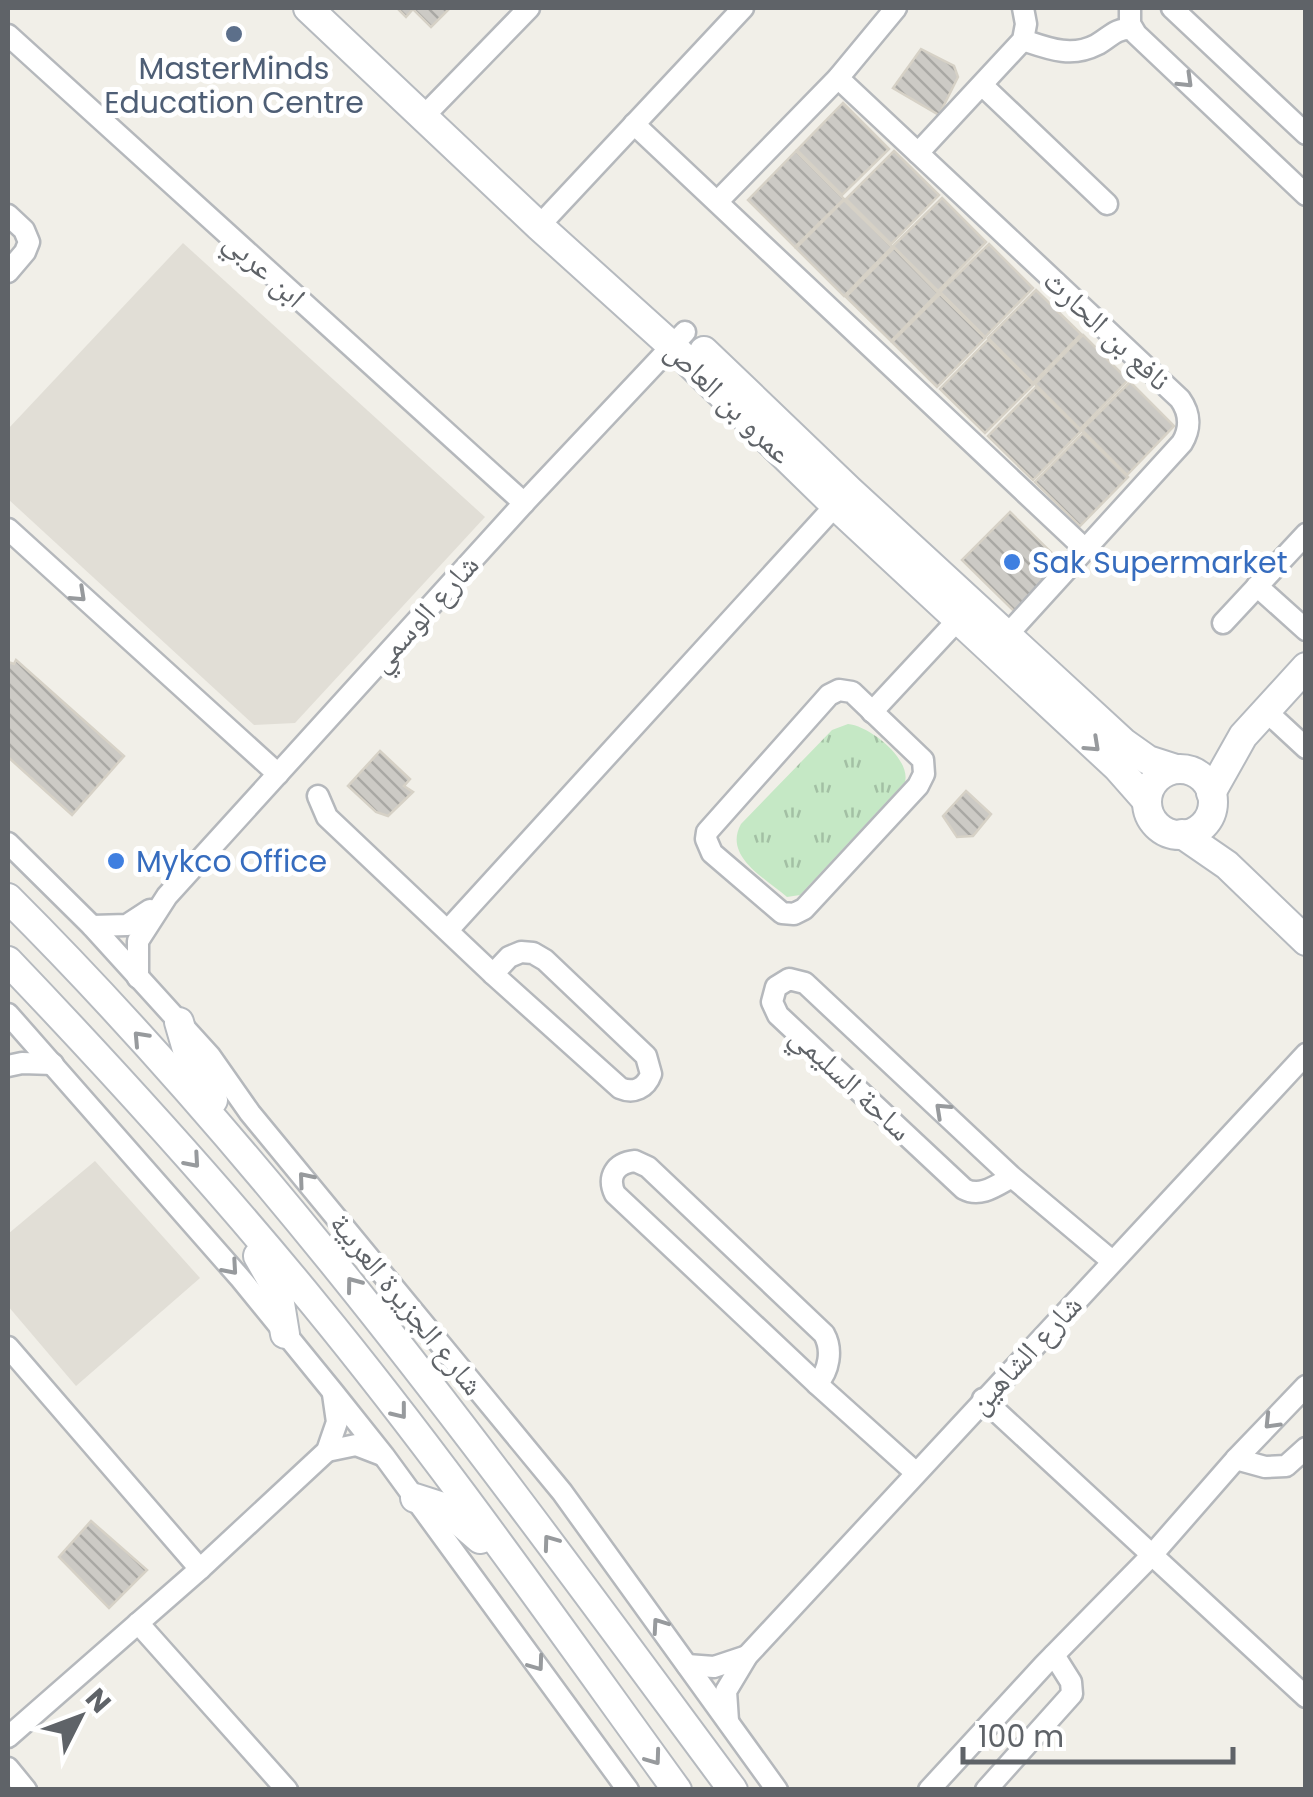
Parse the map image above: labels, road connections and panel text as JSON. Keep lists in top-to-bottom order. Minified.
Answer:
{"streets":{"main road":["عمرو بن العاص","شارع الجزيرة العربية"],"street":["ابن عربي","نافع بن الحارث","شارع الوسمي","ساحة السليمي","شارع الشاهين"]},"crossings":[["ابن عربي","شارع الوسمي"],["نافع بن الحارث","عمرو بن العاص"],["عمرو بن العاص","شارع الوسمي"],["شارع الوسمي","شارع الجزيرة العربية"],["ساحة السليمي","شارع الشاهين"],["شارع الجزيرة العربية","شارع الشاهين"]],"places":["MasterMinds Education Centre","Sak Supermarket","Mykco Office"],"scale_bar":"100 m","north":"top right"}
